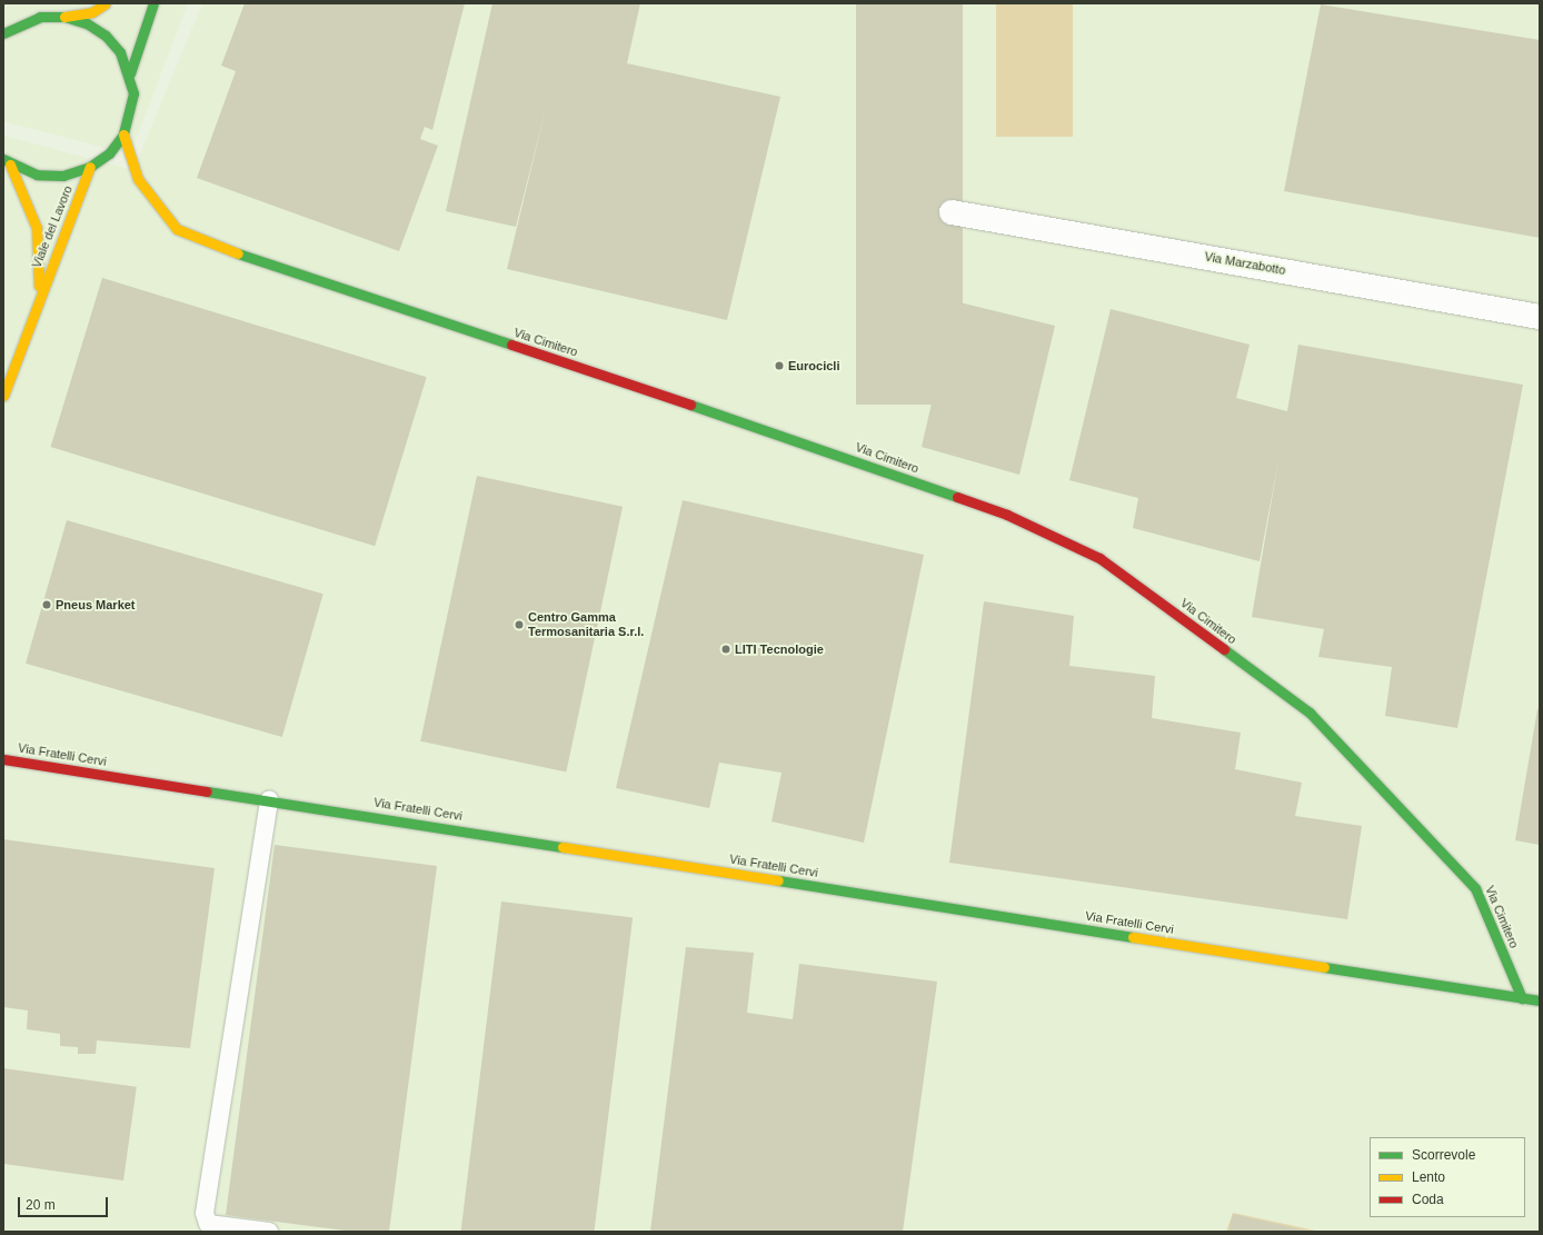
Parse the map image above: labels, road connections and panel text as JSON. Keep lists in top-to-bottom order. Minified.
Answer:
{"streets":{"street":["Viale del Lavoro","Via Marzabotto","Via Cimitero","Via Fratelli Cervi"]},"crossings":[["Viale del Lavoro","Via Cimitero"],["Via Cimitero","Via Fratelli Cervi"]],"places":["Eurocicli","Pneus Market","Centro Gamma Termosanitaria S.r.l.","LITI Tecnologie"],"legend":["Scorrevole","Lento","Coda"],"scale_bar":"20 m"}
